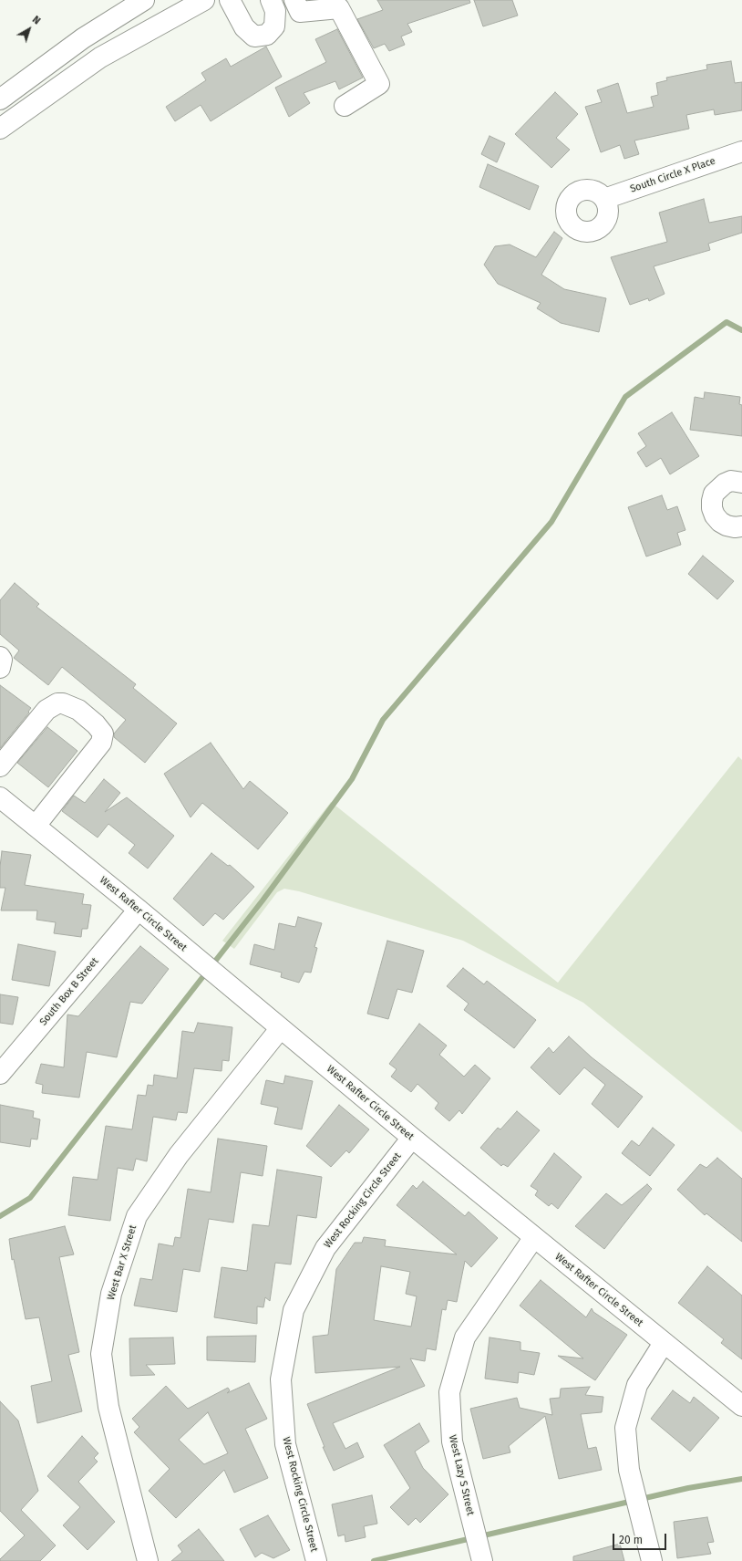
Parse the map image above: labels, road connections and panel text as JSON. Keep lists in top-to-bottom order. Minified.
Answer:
{"streets":{"street":["South Circle X Place","West Rafter Circle Street","South Box B Street","West Rocking Circle Street","West Bar X Street","West Lazy S Street"]},"crossings":[["West Rafter Circle Street","South Box B Street"],["West Rafter Circle Street","West Rocking Circle Street"],["West Rafter Circle Street","West Bar X Street"],["West Rafter Circle Street","West Lazy S Street"]],"scale_bar":"20 m","north":"top right"}
